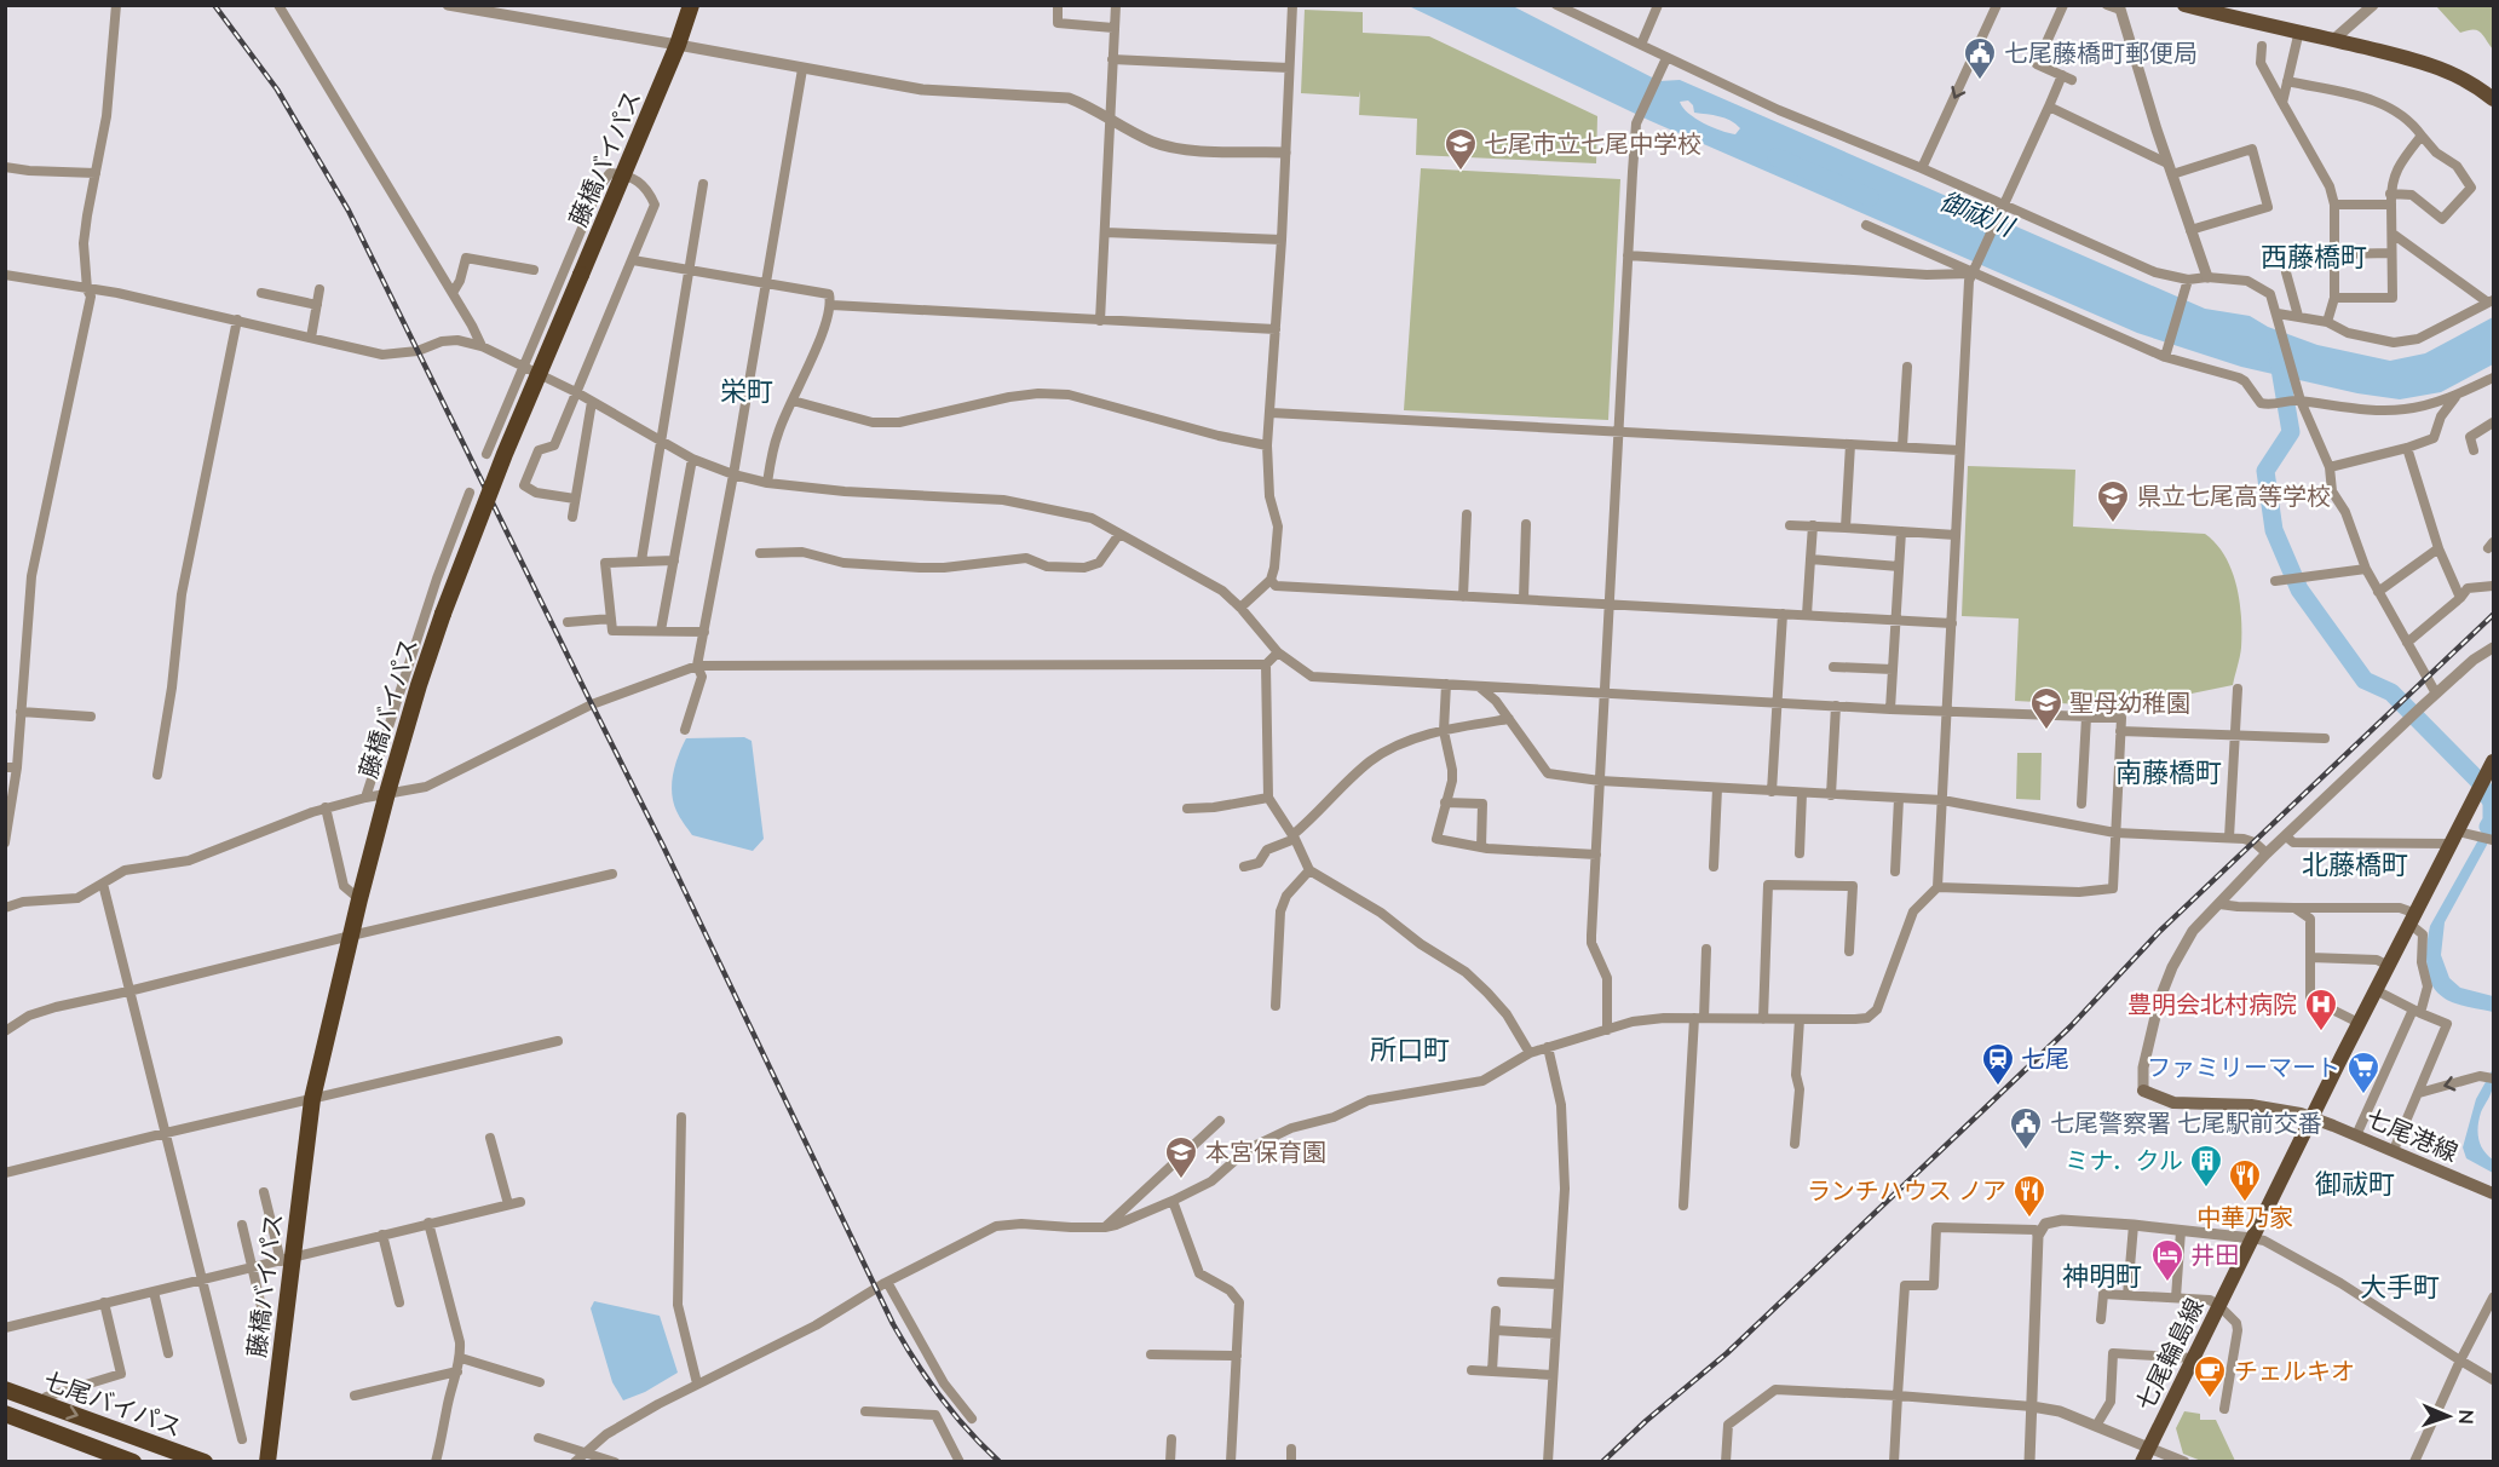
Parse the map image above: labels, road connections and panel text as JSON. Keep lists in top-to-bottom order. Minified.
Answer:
{"streets":{"highway":["藤橋バイパス","七尾バイパス"],"main road":["七尾港線","七尾輪島線"]},"crossings":[["七尾港線","七尾輪島線"]],"districts":["西藤橋町","栄町","南藤橋町","北藤橋町","所口町","御祓町","神明町","大手町"],"water":["御祓川"],"places":{"public building":["七尾藤橋町郵便局","七尾警察署 七尾駅前交番"],"school or university":["七尾市立七尾中学校","県立七尾高等学校","聖母幼稚園","本宮保育園"],"hospital":["豊明会北村病院"],"station":["七尾"],"supermarket":["ファミリーマート"],"building":["ミナ．クル"],"restaurant":["中華乃家","ランチハウス ノア"],"hotel":["井田"],"cafe":["チェルキオ"]},"north":"right"}
